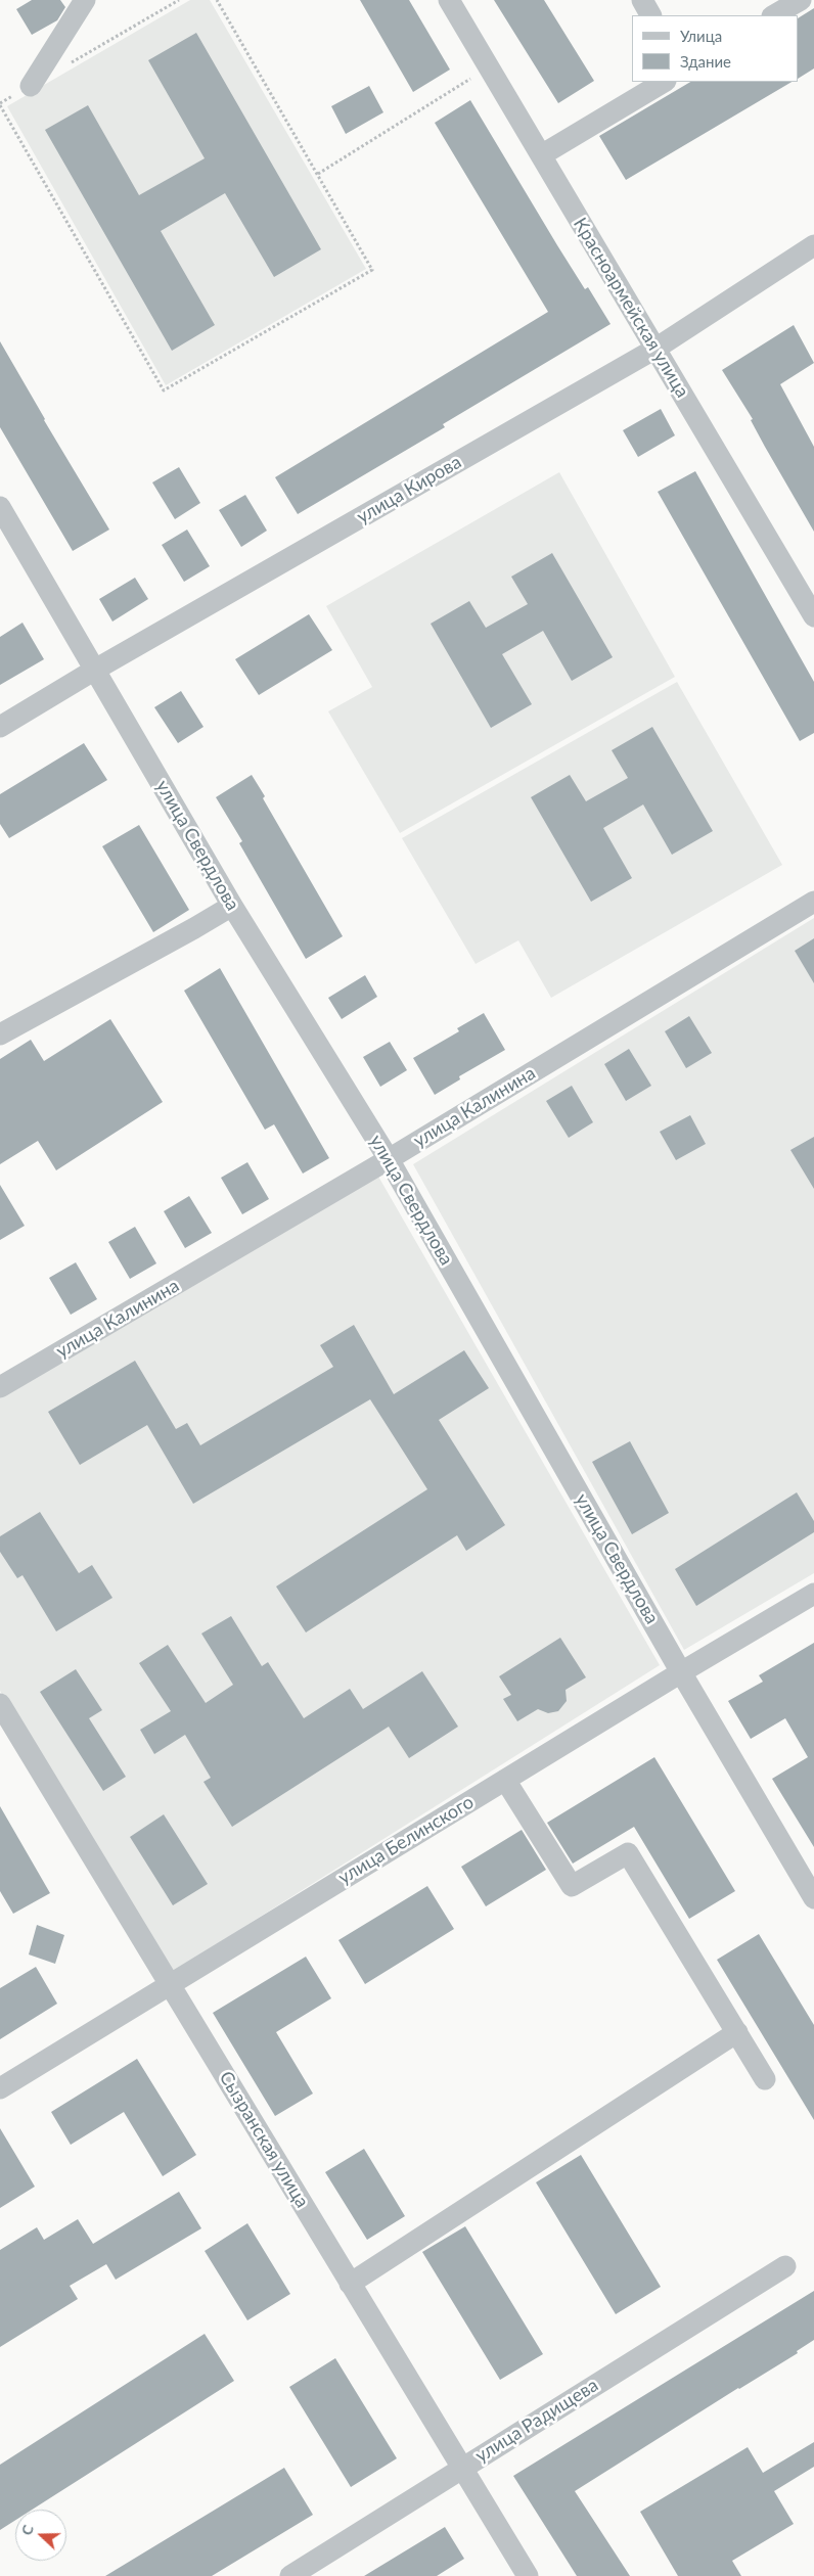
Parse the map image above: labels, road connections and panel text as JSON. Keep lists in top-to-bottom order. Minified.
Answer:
{"streets":{"street":["Красноармейская улица","улица Кирова","улица Свердлова","улица Калинина","улица Белинского","Сызранская улица","улица Радищева"]},"crossings":[["Красноармейская улица","улица Кирова"],["улица Кирова","улица Свердлова"],["улица Свердлова","улица Калинина"],["улица Свердлова","улица Белинского"],["улица Белинского","Сызранская улица"],["Сызранская улица","улица Радищева"]],"legend":["Улица","Здание"],"north":"left"}
